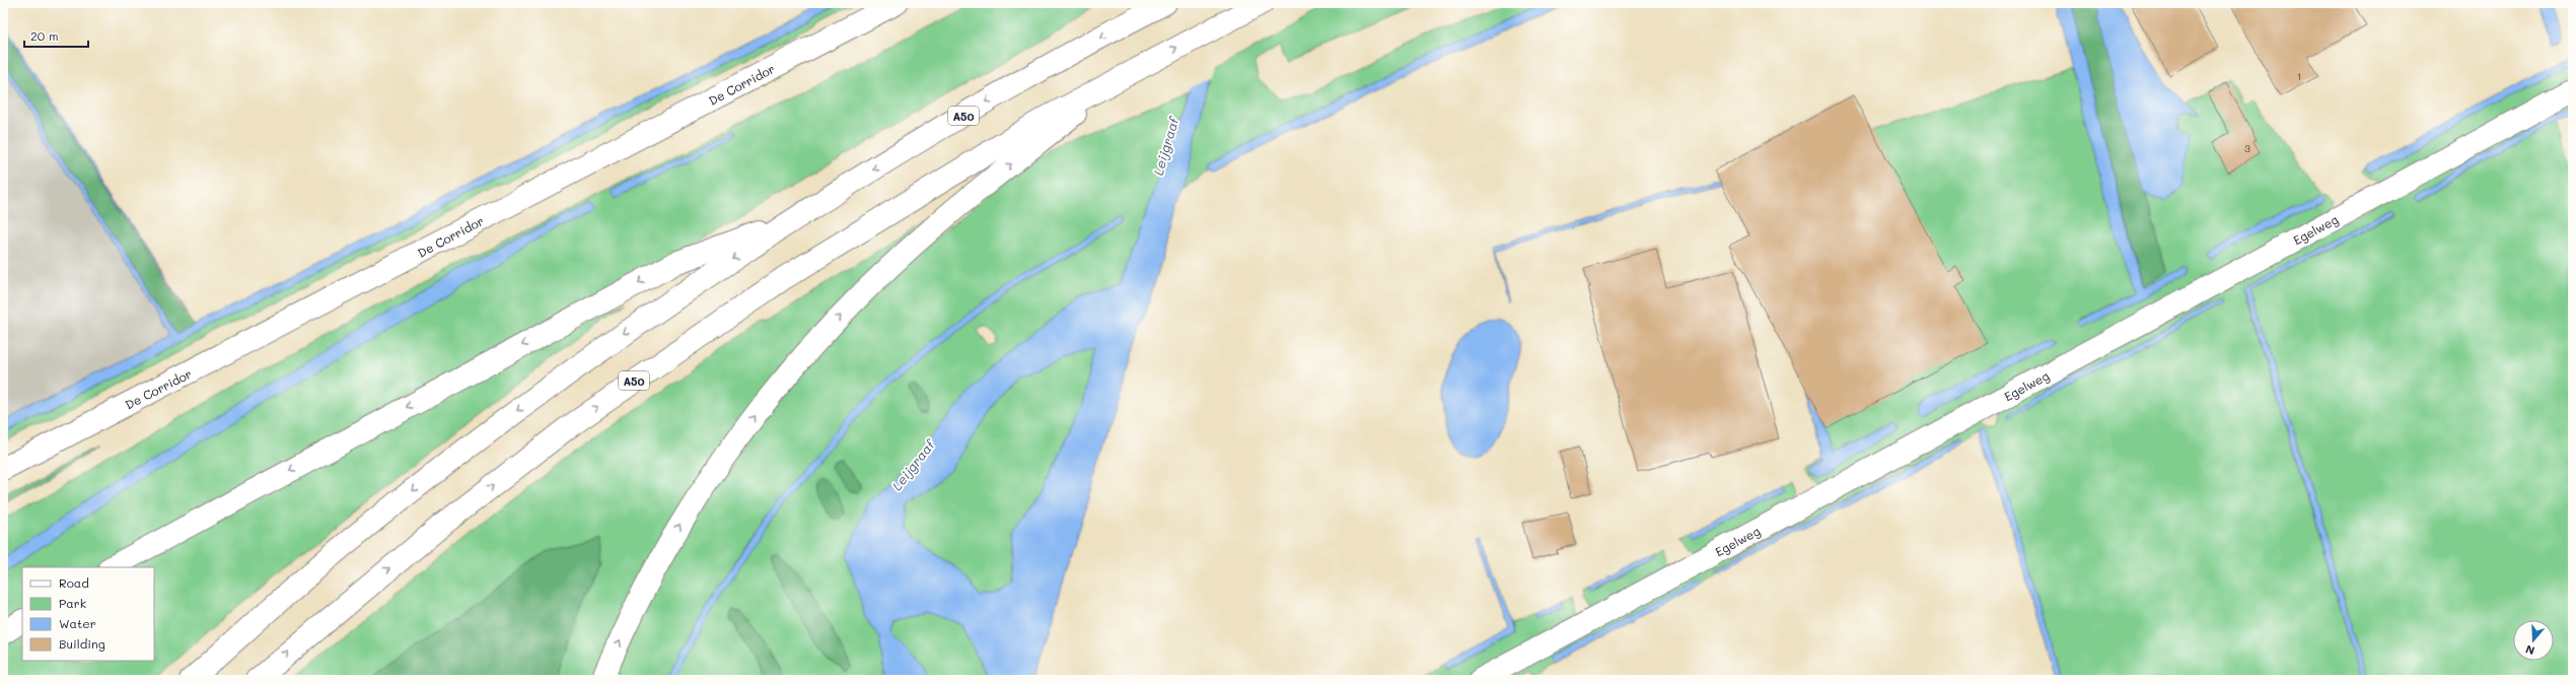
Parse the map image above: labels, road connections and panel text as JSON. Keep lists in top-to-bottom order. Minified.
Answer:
{"streets":{"main road":["De Corridor","A50","Egelweg"]},"water":["Leijgraaf"],"house_numbers":["1","3"],"legend":["Road","Park","Water","Building"],"scale_bar":"20 m","north":"bottom"}
